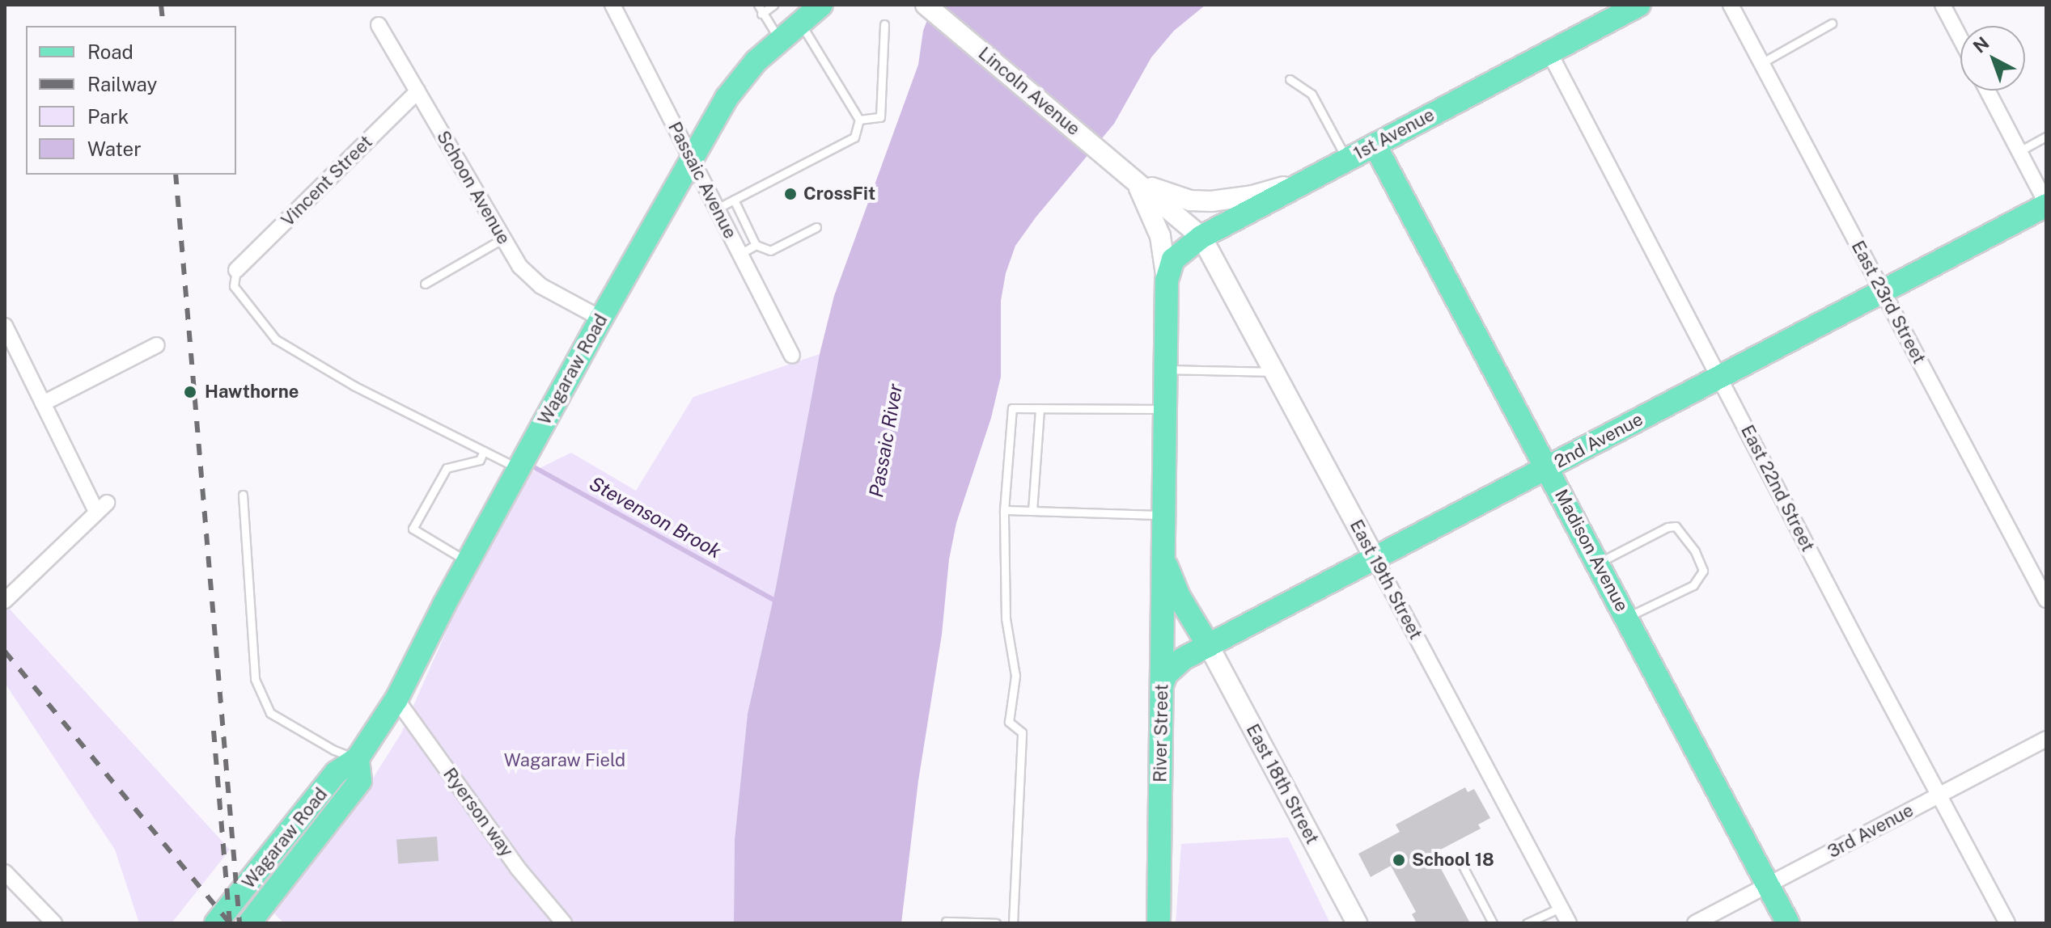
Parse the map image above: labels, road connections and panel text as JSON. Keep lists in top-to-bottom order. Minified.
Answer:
{"streets":{"main road":["Lincoln Avenue","1st Avenue","Wagaraw Road","2nd Avenue","Madison Avenue","East 19th Street","River Street","East 18th Street"],"street":["Passaic Avenue","Vincent Street","Schoon Avenue","East 23rd Street","East 22nd Street","Ryerson way","3rd Avenue"]},"crossings":[["Lincoln Avenue","1st Avenue"],["Lincoln Avenue","East 19th Street"],["Lincoln Avenue","River Street"],["1st Avenue","East 22nd Street"],["1st Avenue","Madison Avenue"],["1st Avenue","East 19th Street"],["1st Avenue","River Street"],["Passaic Avenue","Wagaraw Road"],["Vincent Street","Schoon Avenue"],["Schoon Avenue","Wagaraw Road"],["East 23rd Street","2nd Avenue"],["Wagaraw Road","Ryerson way"],["2nd Avenue","East 22nd Street"],["2nd Avenue","Madison Avenue"],["2nd Avenue","East 19th Street"],["2nd Avenue","River Street"],["2nd Avenue","East 18th Street"],["East 22nd Street","3rd Avenue"],["Madison Avenue","3rd Avenue"],["River Street","East 18th Street"]],"water":["Passaic River","Stevenson Brook"],"parks":["Wagaraw Field"],"places":["CrossFit","Hawthorne","School 18"],"legend":["Road","Railway","Park","Water"],"north":"top left"}
